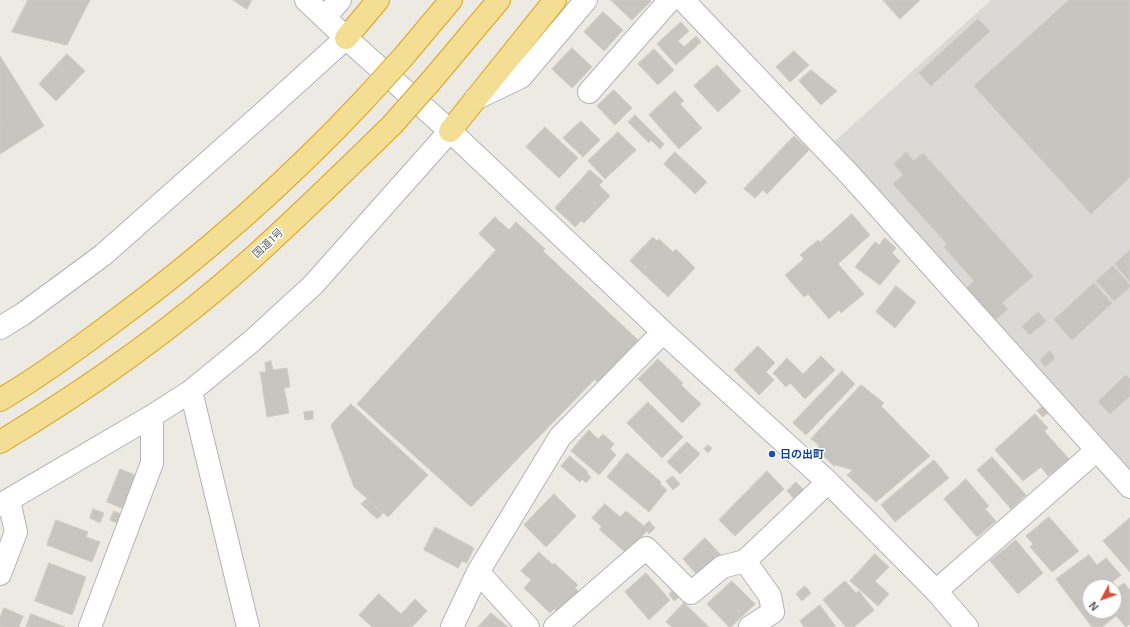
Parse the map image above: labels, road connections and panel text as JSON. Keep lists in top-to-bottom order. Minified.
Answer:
{"streets":{"highway":["国道1号"]},"places":["日の出町"],"north":"bottom left"}
